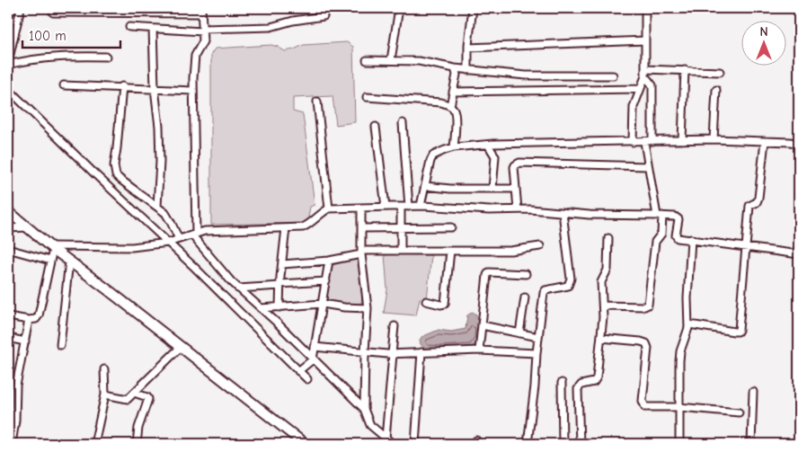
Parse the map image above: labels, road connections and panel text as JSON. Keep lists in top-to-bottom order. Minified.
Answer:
{"scale_bar":"100 m","north":"top"}
